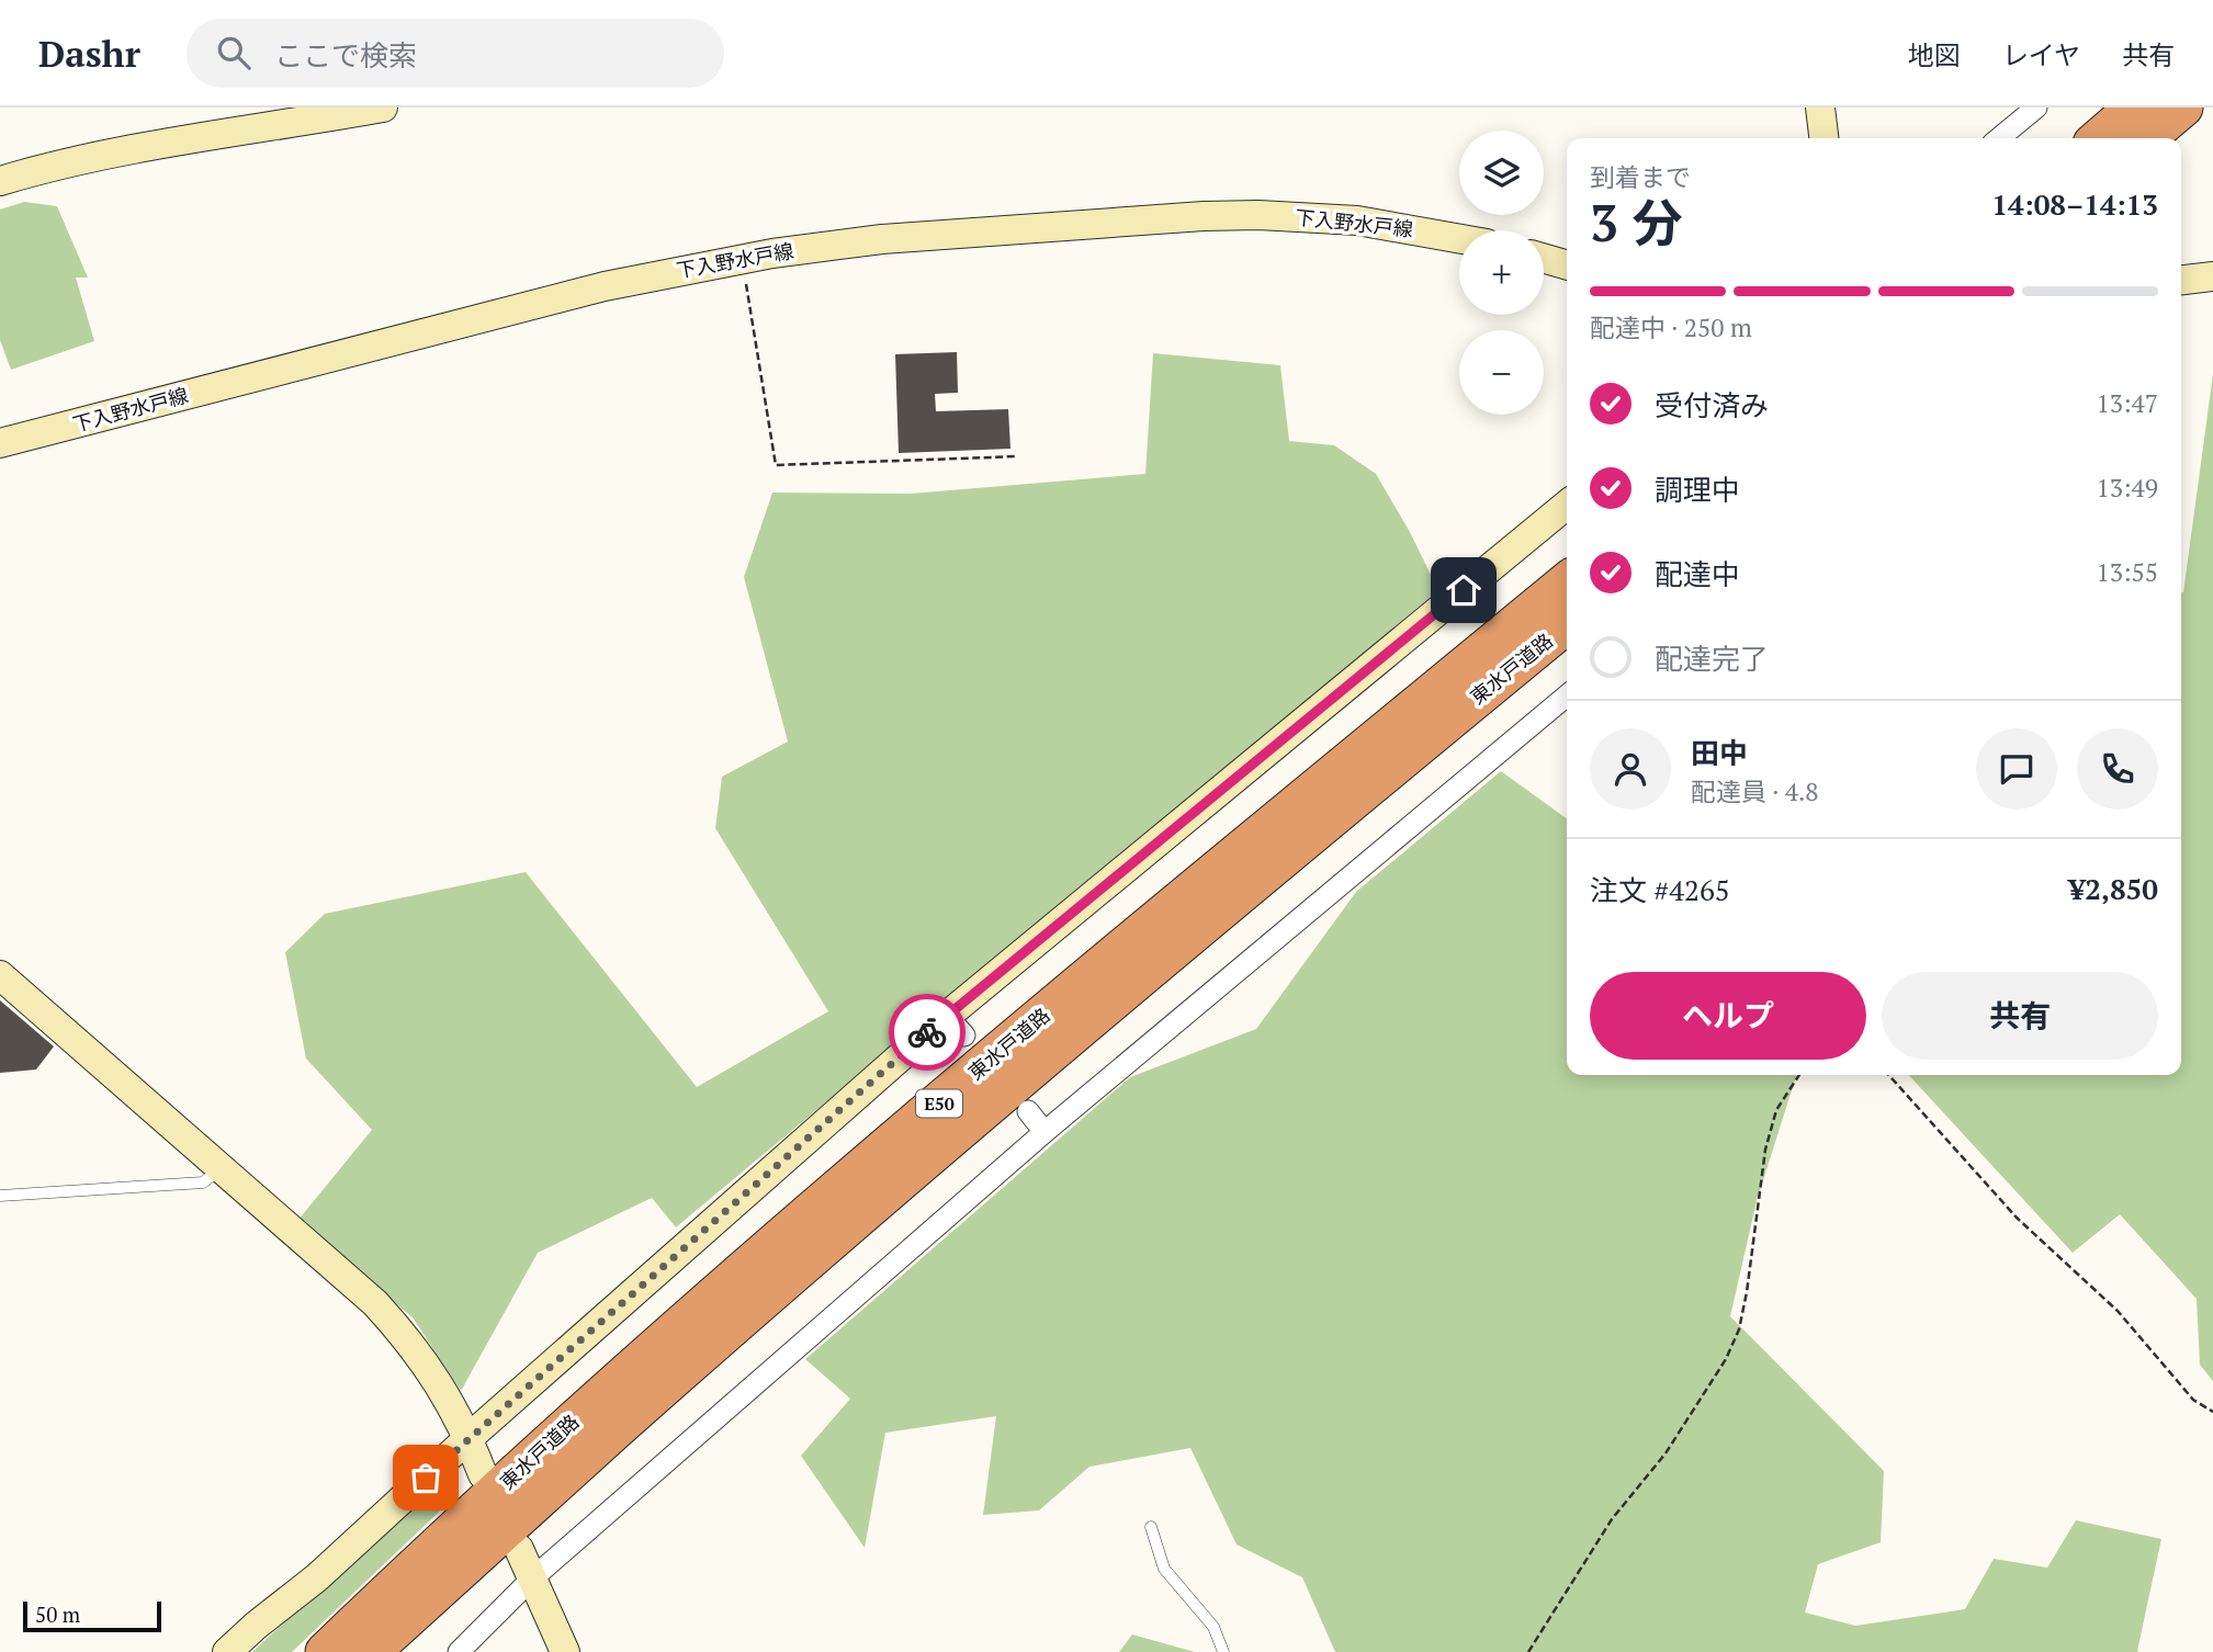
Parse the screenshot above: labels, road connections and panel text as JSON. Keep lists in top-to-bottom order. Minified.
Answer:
{"streets":{"highway":["東水戸道路","E50"],"street":["下入野水戸線"]},"scale_bar":"50 m","page":{"header":"Dashr","search":"ここで検索","nav":["地図","レイヤ","共有"],"map_buttons":["+","−"],"heading":["3 分","到着まで","14:08–14:13"],"panel":["田中","配達員 · 4.8","注文 #4265","¥2,850"],"bar":"配達中 · 250 m","list":[["受付済み","13:47"],["調理中","13:49"],["配達中","13:55"],"配達完了"],"buttons":["ヘルプ","共有"],"scale":"50 m"}}
